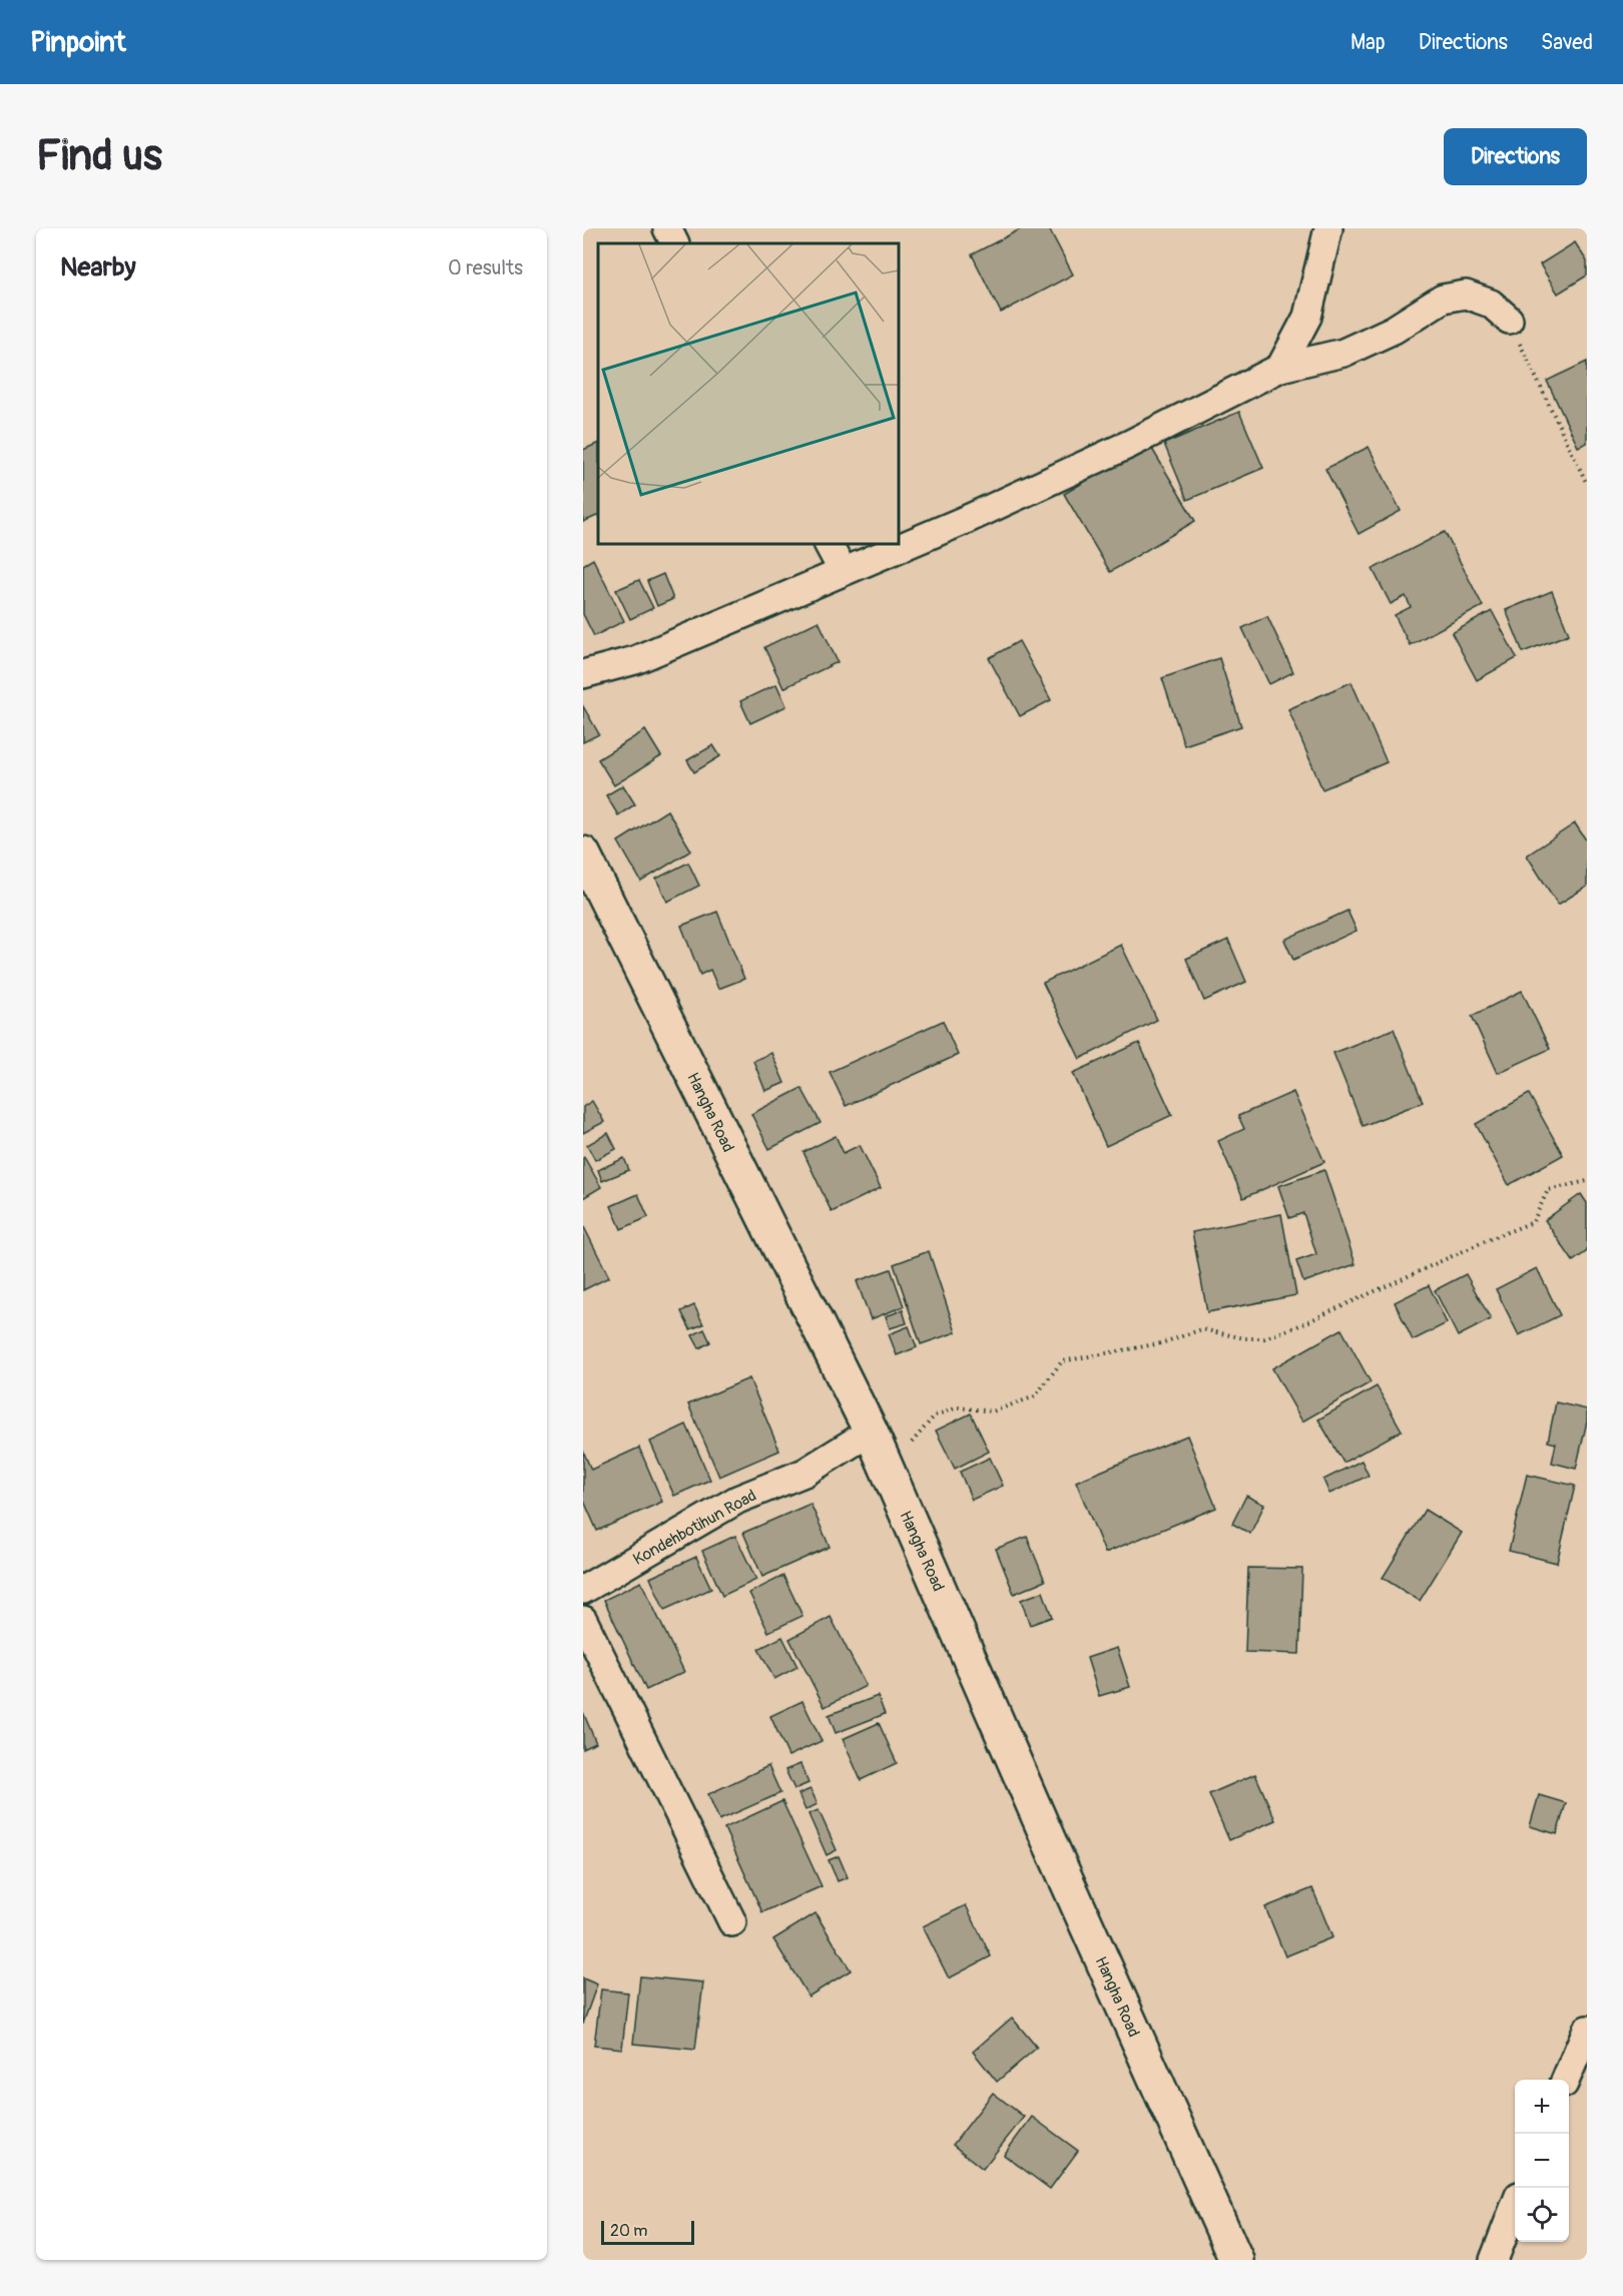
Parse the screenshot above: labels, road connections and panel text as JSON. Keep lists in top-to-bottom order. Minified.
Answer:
{"streets":{"highway":["Hangha Road"],"street":["Kondehbotihun Road"]},"crossings":[["Hangha Road","Kondehbotihun Road"]],"scale_bar":"20 m","page":{"header":"Pinpoint","nav":["Map","Directions","Saved"],"buttons":"Directions","title":"Find us","heading":["Nearby","0 results"],"map_buttons":["+","−"],"scale":"20 m"}}
